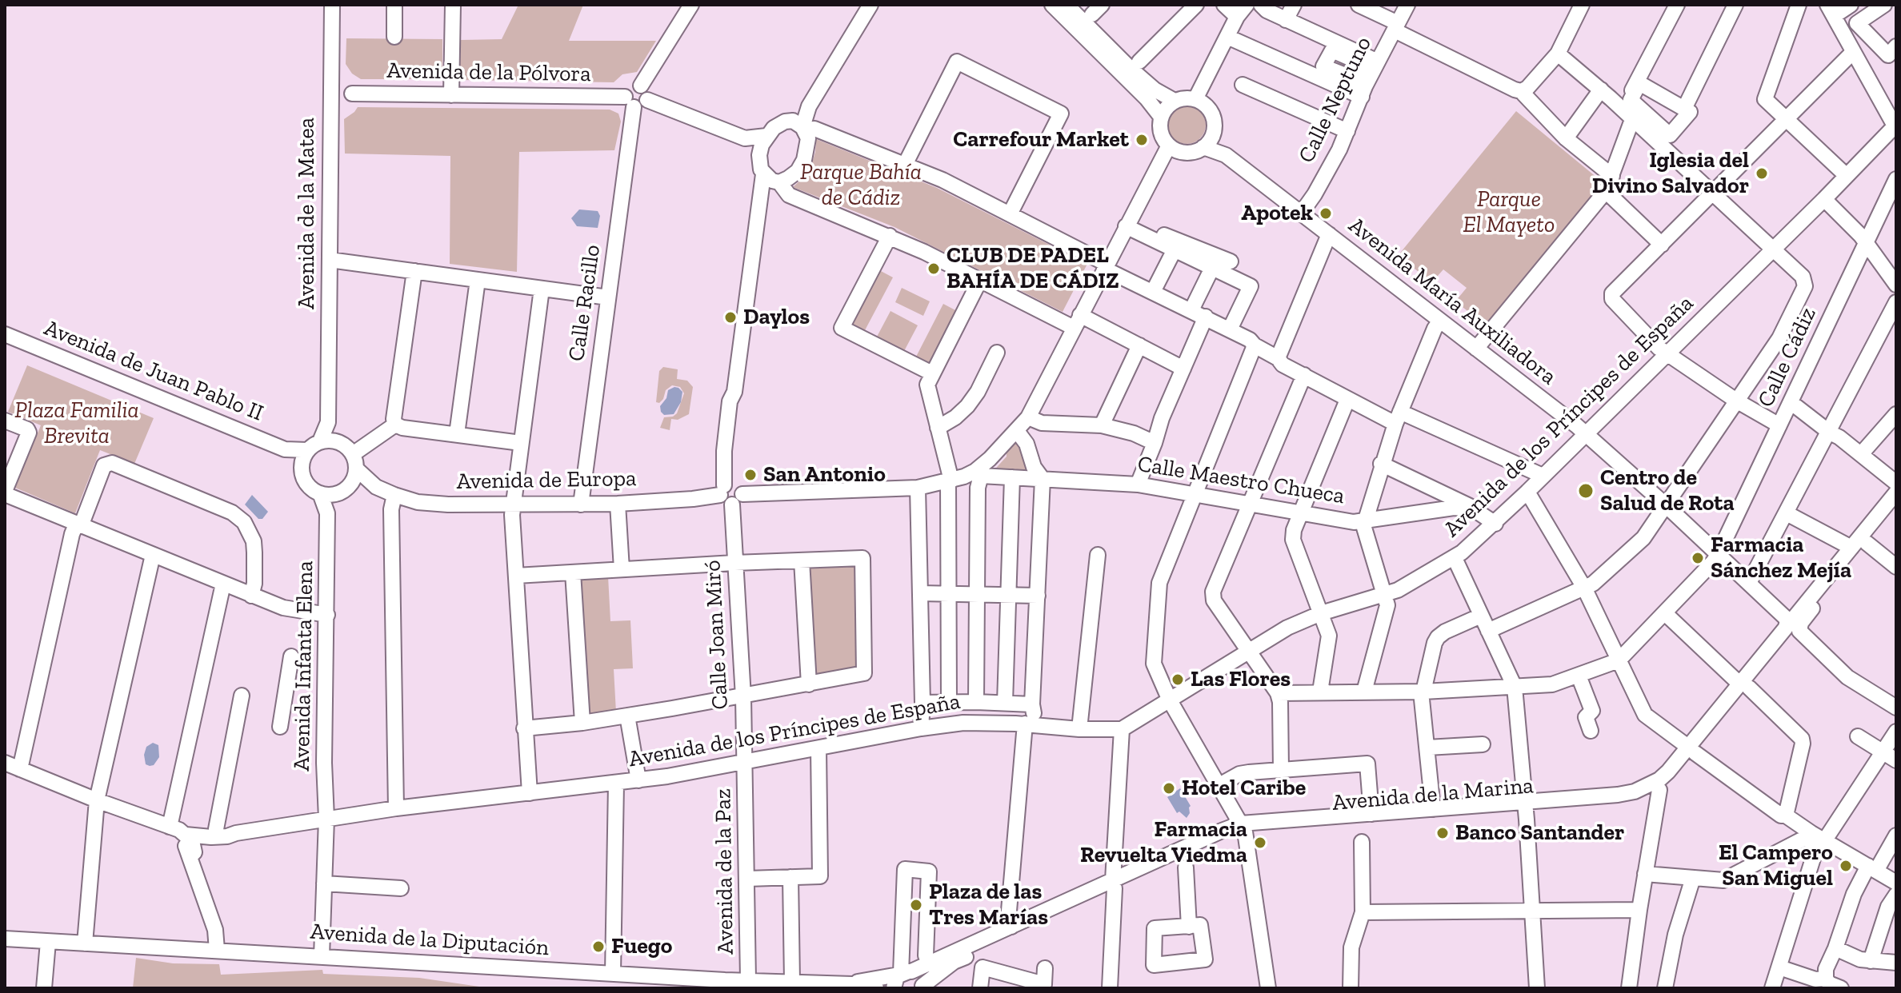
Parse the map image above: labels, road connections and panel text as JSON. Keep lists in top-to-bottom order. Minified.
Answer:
{"streets":{"street":["Avenida de la Pólvora","Calle Neptuno","Avenida de la Matea","Avenida María Auxiliadora","Calle Racillo","Calle Cádiz","Avenida de Juan Pablo II","Avenida de los Príncipes de España","Avenida de Europa","Calle Maestro Chueca","Calle Joan Miró","Avenida Infanta Elena","Avenida de la Marina","Avenida de la Paz","Avenida de la Diputación"]},"crossings":[["Avenida de la Pólvora","Calle Racillo"],["Calle Neptuno","Avenida María Auxiliadora"],["Avenida de la Matea","Avenida de Juan Pablo II"],["Avenida de la Matea","Avenida de Europa"],["Avenida de la Matea","Avenida Infanta Elena"],["Avenida María Auxiliadora","Calle Cádiz"],["Avenida María Auxiliadora","Avenida de los Príncipes de España"],["Avenida María Auxiliadora","Avenida de la Marina"],["Calle Racillo","Avenida de Europa"],["Avenida de Juan Pablo II","Avenida de Europa"],["Avenida de Juan Pablo II","Avenida Infanta Elena"],["Avenida de los Príncipes de España","Calle Joan Miró"],["Avenida de los Príncipes de España","Avenida Infanta Elena"],["Avenida de los Príncipes de España","Avenida de la Paz"],["Avenida de Europa","Avenida Infanta Elena"],["Calle Joan Miró","Avenida de la Paz"],["Avenida Infanta Elena","Avenida de la Diputación"],["Avenida de la Marina","Avenida de la Diputación"],["Avenida de la Paz","Avenida de la Diputación"]],"parks":["Parque Bahía de Cádiz","Parque El Mayeto","Plaza Familia Brevita"],"places":["Carrefour Market","Iglesia del Divino Salvador","Apotek","CLUB DE PADEL BAHÍA DE CÁDIZ","Daylos","San Antonio","Centro de Salud de Rota","Farmacia Sánchez Mejía","Las Flores","Hotel Caribe","Banco Santander","Farmacia Revuelta Viedma","El Campero San Miguel","Plaza de las Tres Marías","Fuego"]}
